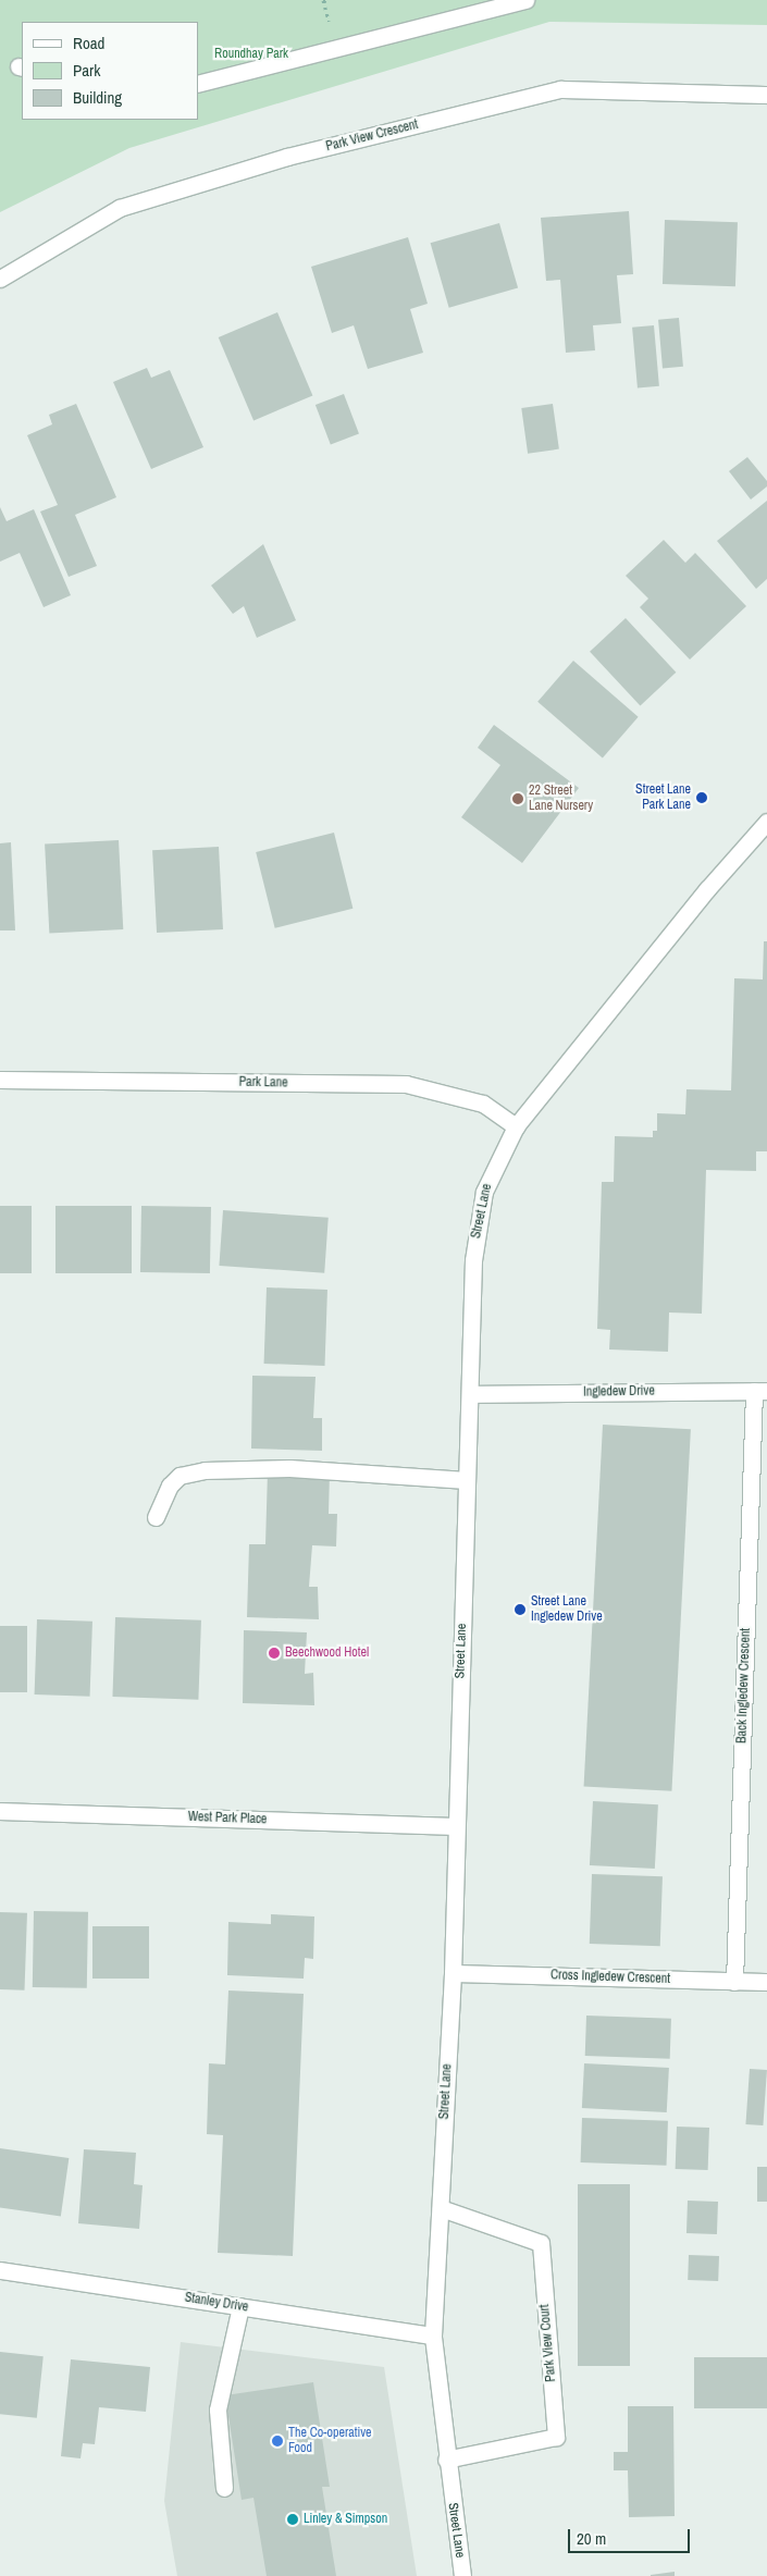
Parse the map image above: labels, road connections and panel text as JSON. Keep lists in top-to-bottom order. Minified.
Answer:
{"streets":{"street":["Park View Crescent","Park Lane","Street Lane","Ingledew Drive","Back Ingledew Crescent","West Park Place","Cross Ingledew Crescent","Stanley Drive","Park View Court"]},"crossings":[["Park Lane","Street Lane"],["Street Lane","Ingledew Drive"],["Street Lane","West Park Place"],["Street Lane","Cross Ingledew Crescent"],["Street Lane","Stanley Drive"],["Street Lane","Park View Court"],["Ingledew Drive","Back Ingledew Crescent"],["Back Ingledew Crescent","Cross Ingledew Crescent"]],"parks":["Roundhay Park"],"places":["Street Lane Park Lane","22 Street Lane Nursery","Street Lane Ingledew Drive","Beechwood Hotel","The Co-operative Food","Linley & Simpson"],"legend":["Road","Park","Building"],"scale_bar":"20 m"}
